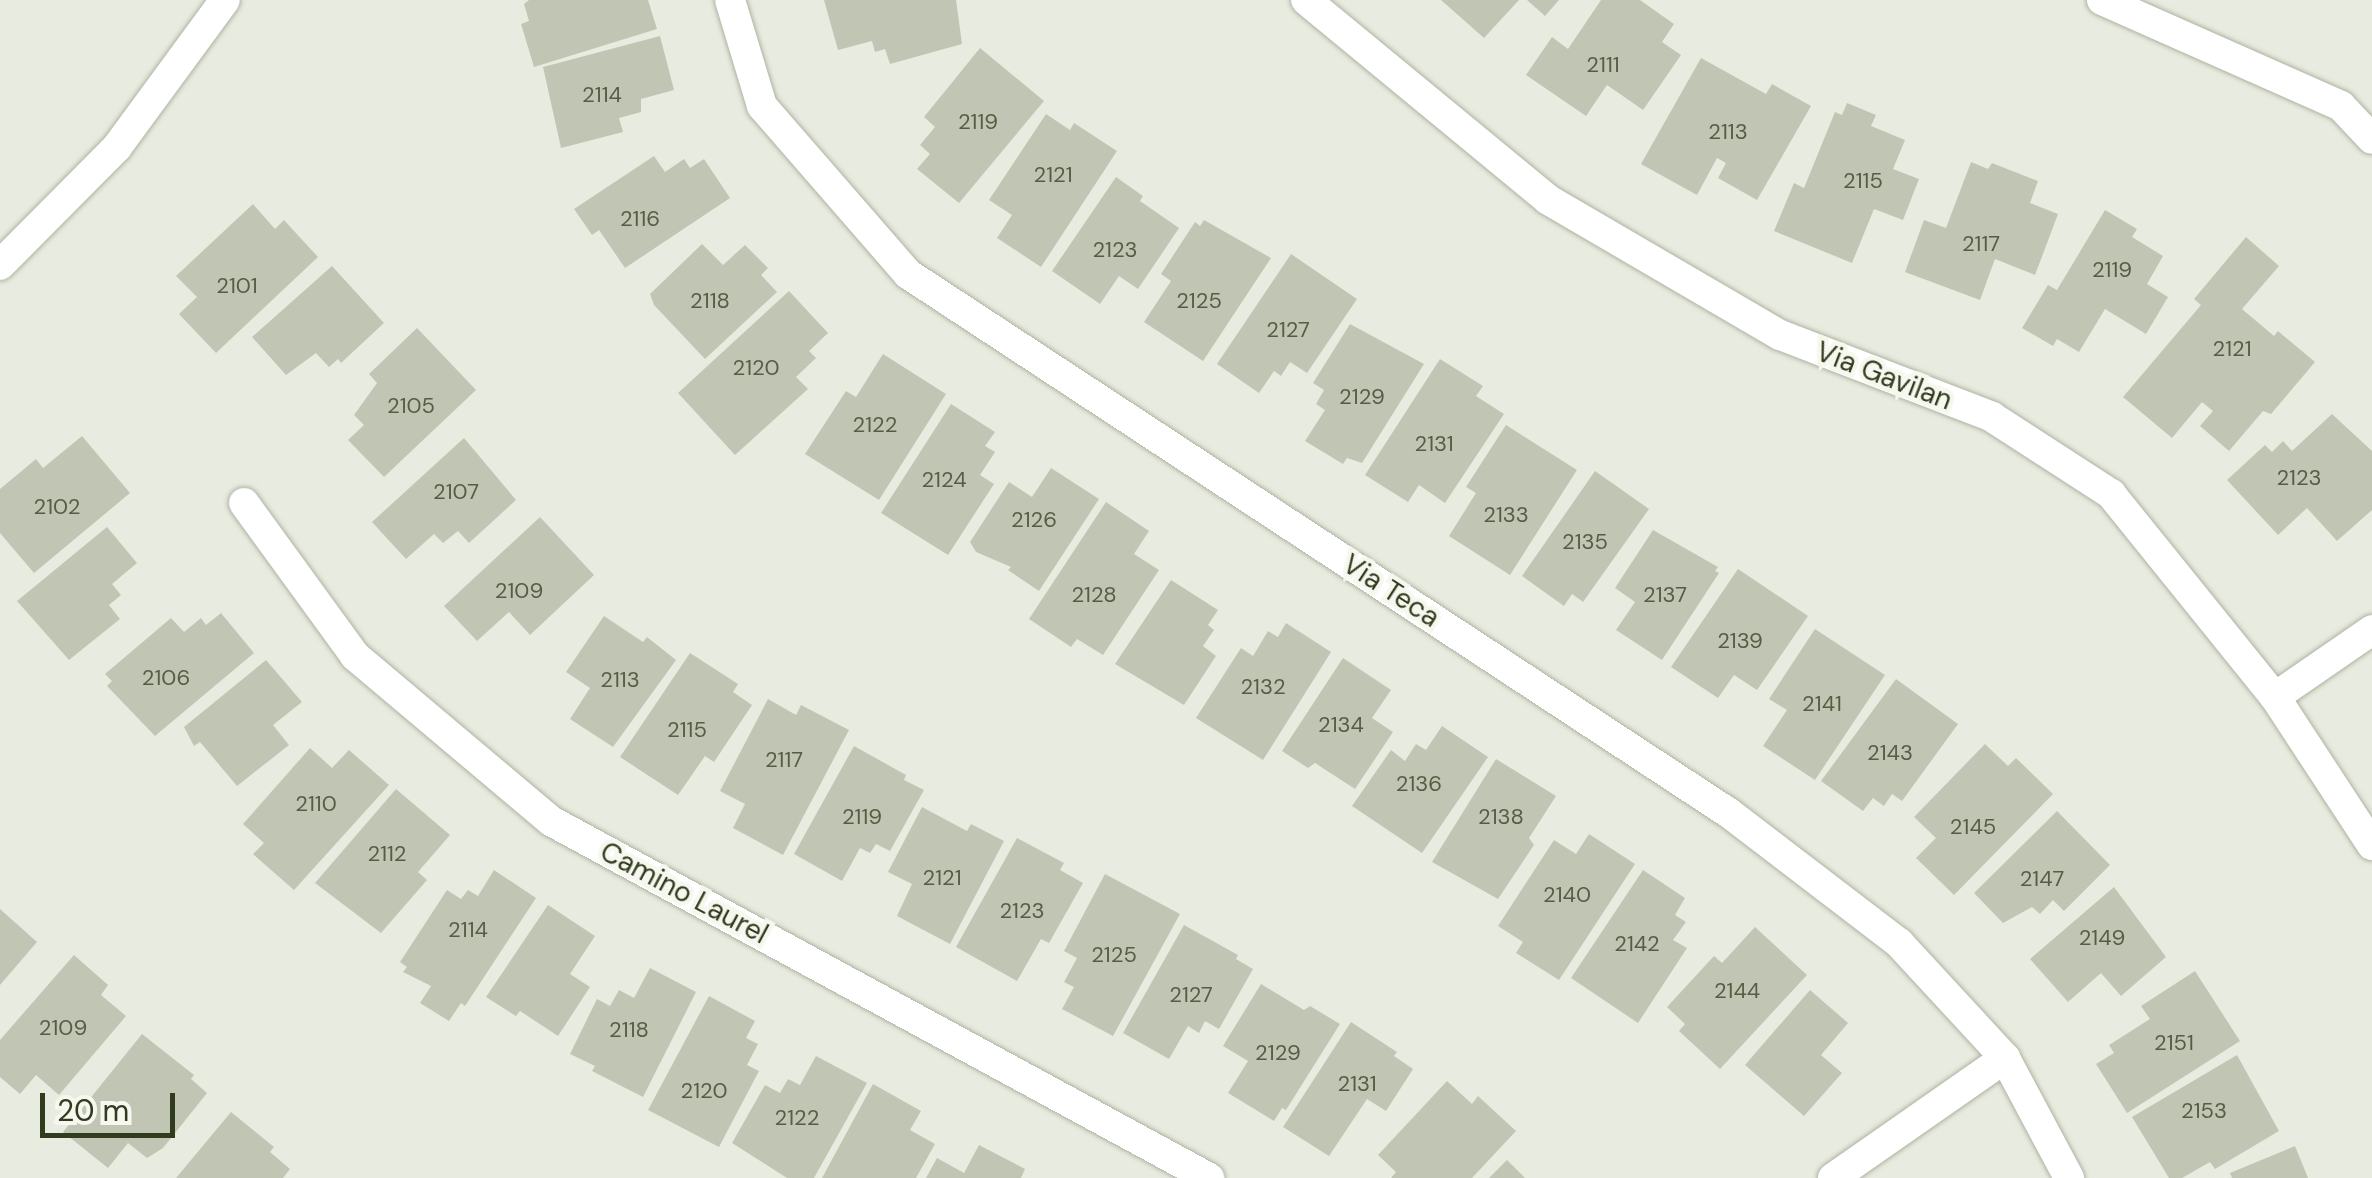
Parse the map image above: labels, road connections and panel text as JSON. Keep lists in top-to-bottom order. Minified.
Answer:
{"streets":{"street":["Via Gavilan","Via Teca","Camino Laurel"]},"house_numbers":["2111","2114","2119","2113","2121","2115","2116","2117","2123","2119","2101","2118","2125","2127","2121","2120","2129","2105","2122","2131","2123","2124","2107","2102","2133","2126","2135","2109","2128","2137","2139","2106","2113","2132","2141","2134","2115","2143","2117","2136","2110","2119","2138","2145","2112","2121","2147","2140","2123","2114","2149","2142","2125","2144","2127","2109","2118","2151","2129","2131","2120","2153","2122"],"scale_bar":"20 m"}
